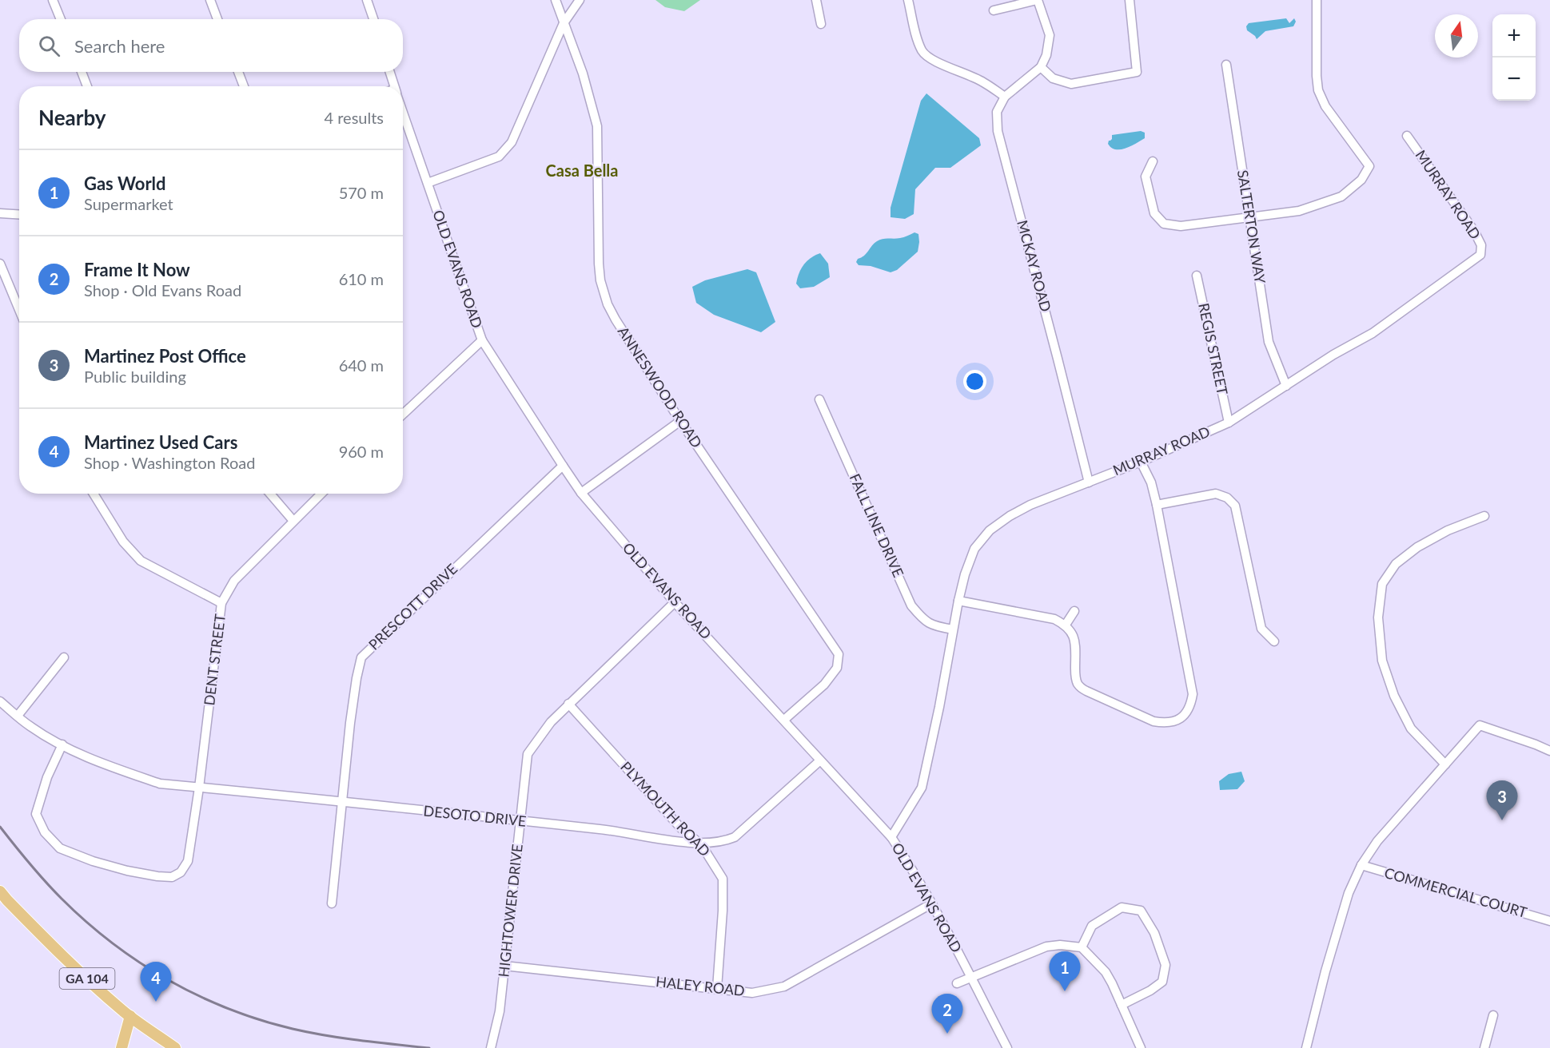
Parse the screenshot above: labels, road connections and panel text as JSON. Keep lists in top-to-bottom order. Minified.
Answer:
{"streets":{"main road":["GA 104"],"street":["MURRAY ROAD","SALTERTON WAY","MCKAY ROAD","OLD EVANS ROAD","REGIS STREET","ANNESWOOD ROAD","FALL LINE DRIVE","PRESCOTT DRIVE","DENT STREET","PLYMOUTH ROAD","DESOTO DRIVE","COMMERCIAL COURT","HIGHTOWER DRIVE","HALEY ROAD"]},"crossings":[["MURRAY ROAD","SALTERTON WAY"],["MURRAY ROAD","MCKAY ROAD"],["MURRAY ROAD","OLD EVANS ROAD"],["MURRAY ROAD","REGIS STREET"],["MURRAY ROAD","FALL LINE DRIVE"],["OLD EVANS ROAD","ANNESWOOD ROAD"],["OLD EVANS ROAD","PRESCOTT DRIVE"],["OLD EVANS ROAD","DESOTO DRIVE"],["OLD EVANS ROAD","HIGHTOWER DRIVE"],["OLD EVANS ROAD","HALEY ROAD"],["PRESCOTT DRIVE","DESOTO DRIVE"],["DENT STREET","DESOTO DRIVE"],["PLYMOUTH ROAD","DESOTO DRIVE"],["PLYMOUTH ROAD","HIGHTOWER DRIVE"],["PLYMOUTH ROAD","HALEY ROAD"],["DESOTO DRIVE","HIGHTOWER DRIVE"],["HIGHTOWER DRIVE","HALEY ROAD"]],"districts":["Casa Bella"],"north":"top","page":{"map_buttons":["+","−"],"search":"Search here","heading":["Nearby","4 results"],"list":[{"mark":"1","name":"Gas World","note":"Supermarket","value":"570 m"},{"mark":"2","name":"Frame It Now","note":"Shop · Old Evans Road","value":"610 m"},{"mark":"3","name":"Martinez Post Office","note":"Public building","value":"640 m"},{"mark":"4","name":"Martinez Used Cars","note":"Shop · Washington Road","value":"960 m"}],"pins":["3","1","4","2"]}}
